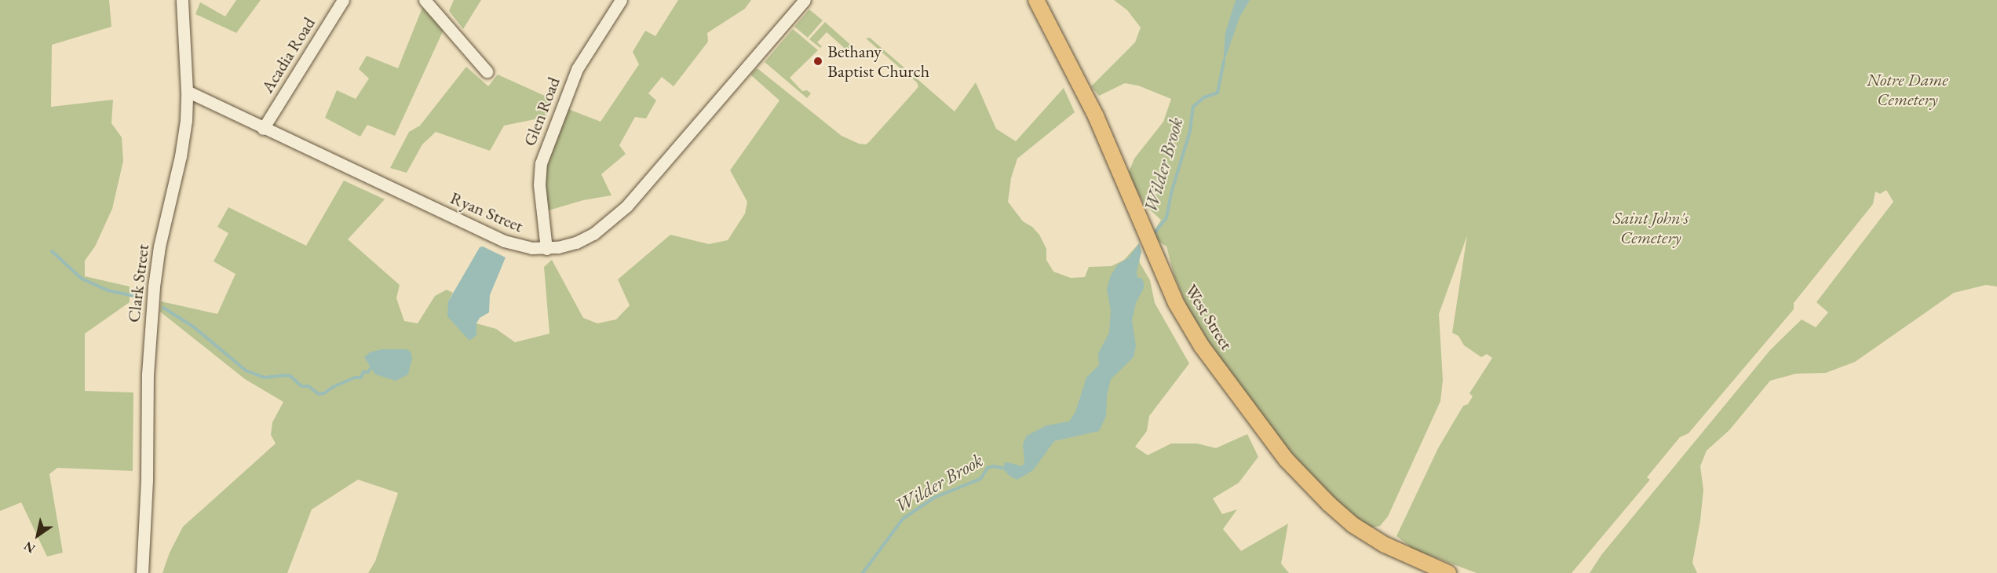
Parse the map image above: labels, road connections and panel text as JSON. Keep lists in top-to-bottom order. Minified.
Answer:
{"streets":{"main road":["West Street"],"street":["Acadia Road","Glen Road","Ryan Street","Clark Street"]},"crossings":[["Acadia Road","Ryan Street"],["Glen Road","Ryan Street"],["Ryan Street","Clark Street"]],"water":["Wilder Brook"],"parks":["Notre Dame Cemetery","Saint John's Cemetery"],"places":["Bethany Baptist Church"],"north":"bottom left"}
